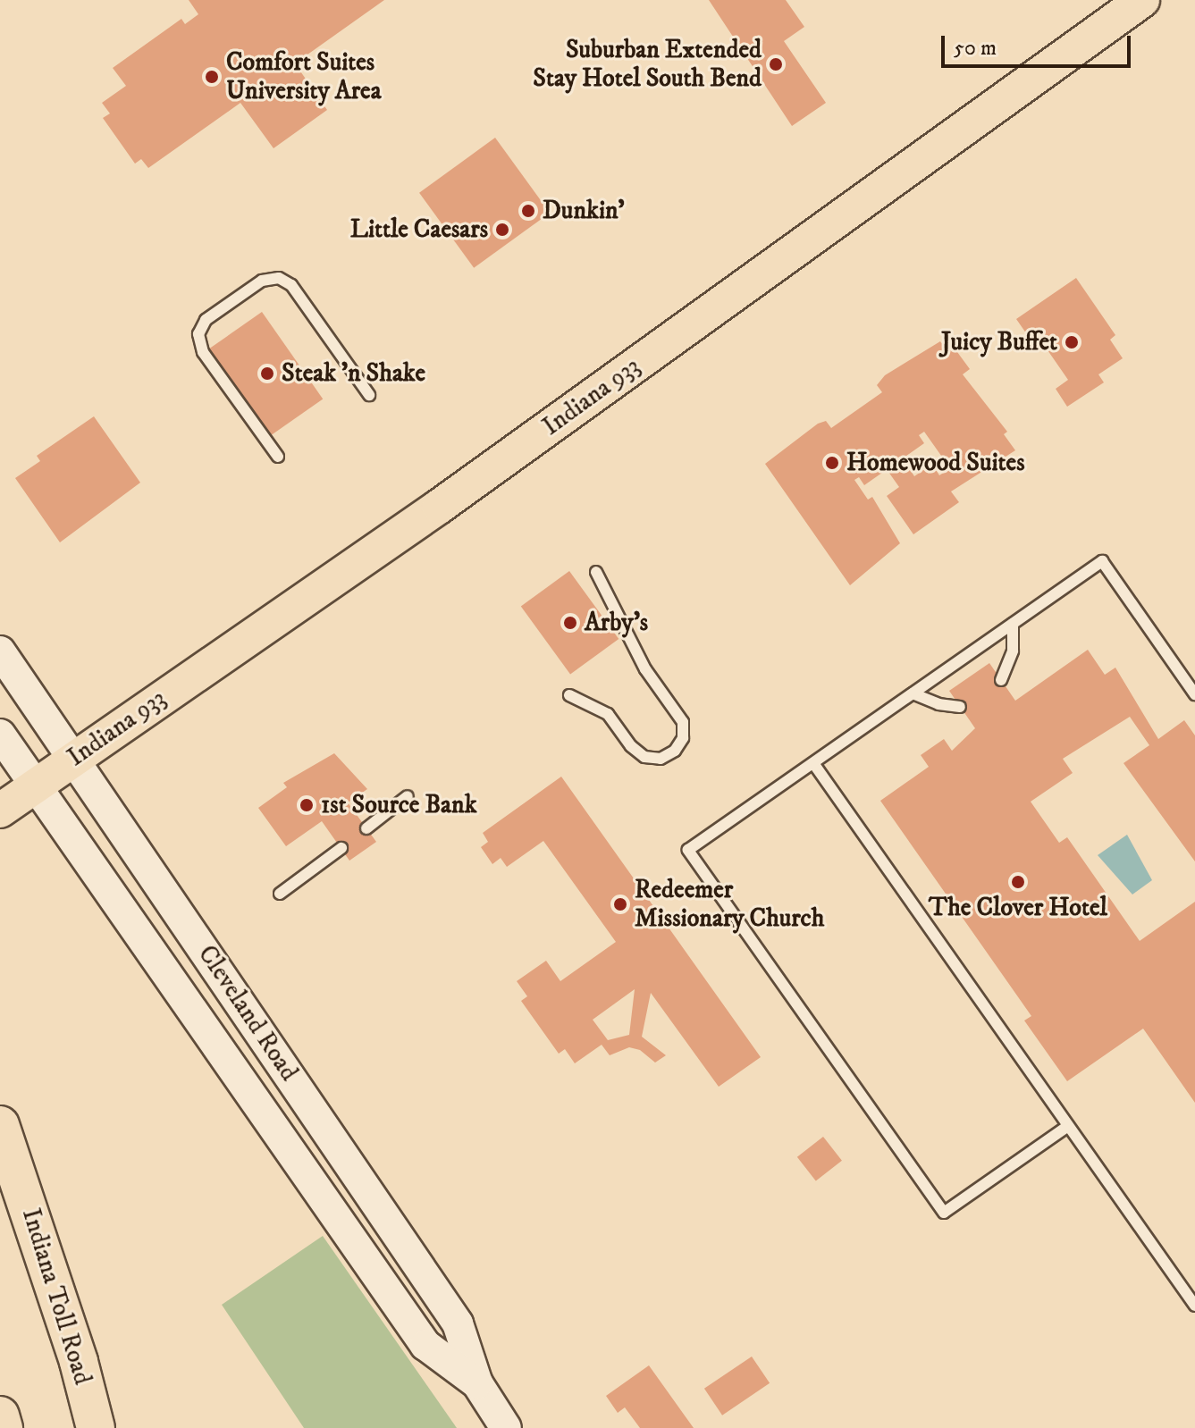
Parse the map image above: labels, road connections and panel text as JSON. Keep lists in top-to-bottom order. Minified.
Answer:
{"streets":{"highway":["Indiana Toll Road"],"main road":["Indiana 933","Cleveland Road"]},"crossings":[["Indiana 933","Cleveland Road"]],"places":["Suburban Extended Stay Hotel South Bend","Comfort Suites University Area","Dunkin'","Little Caesars","Juicy Buffet","Steak 'n Shake","Homewood Suites","Arby's","1st Source Bank","The Clover Hotel","Redeemer Missionary Church"],"scale_bar":"50 m"}
